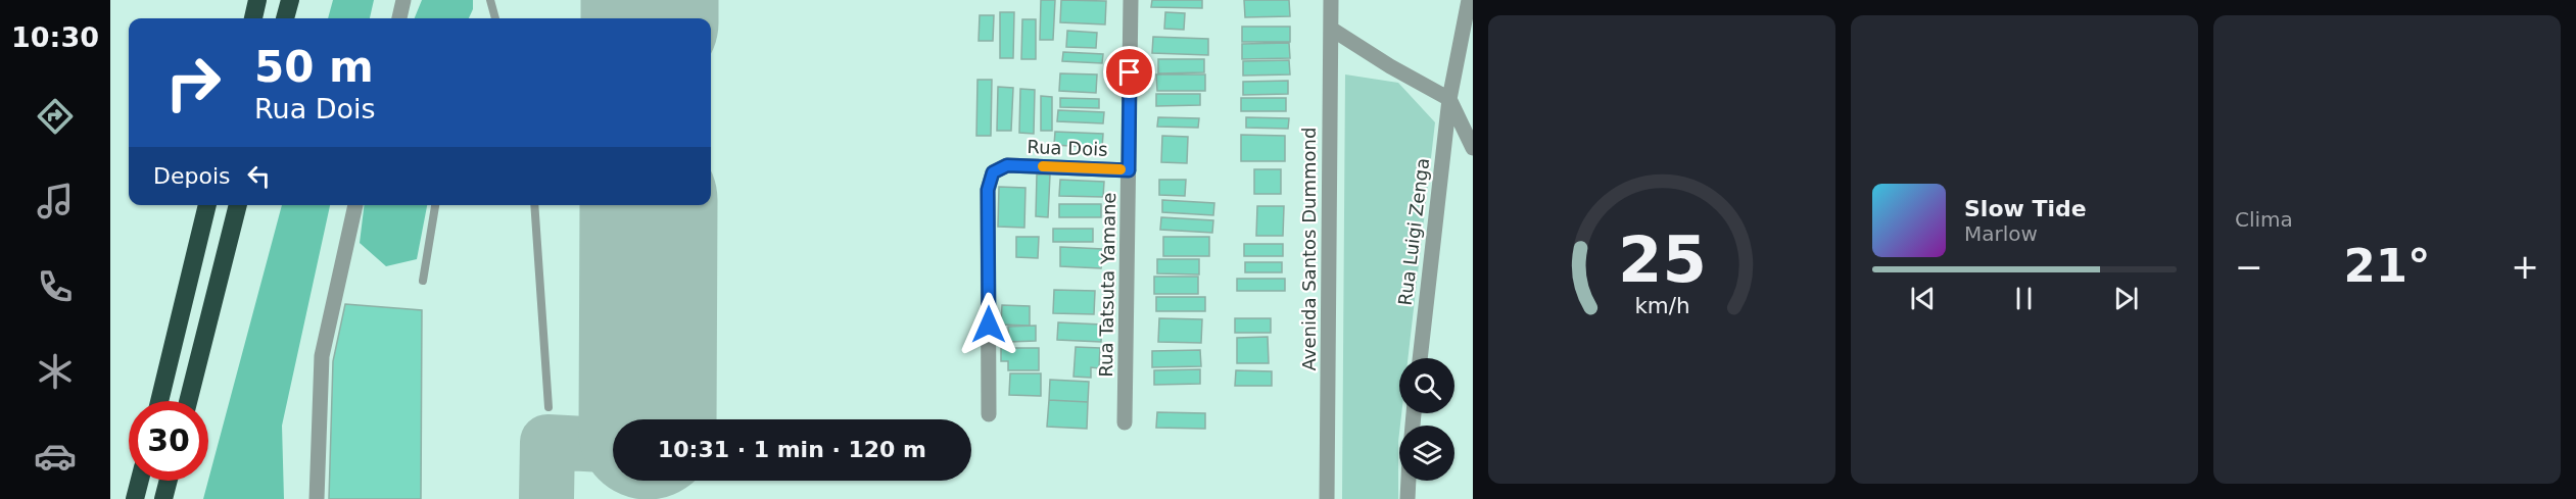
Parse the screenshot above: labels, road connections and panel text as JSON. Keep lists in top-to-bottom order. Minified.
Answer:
{"streets":{"street":["Rua Dois","Rua Luigi Zenga","Avenida Santos Dummond","Rua Tatsuta Yamane"]},"crossings":[["Rua Dois","Rua Tatsuta Yamane"]],"page":{"tabs":"10:30","tile":"Clima","turn":["50 m","Rua Dois"],"then":"Depois","song":["Slow Tide","Marlow"],"heat":["−","21°","+"],"limit":"30","trip":"10:31 · 1 min · 120 m","gauge":["25","km/h"]}}
